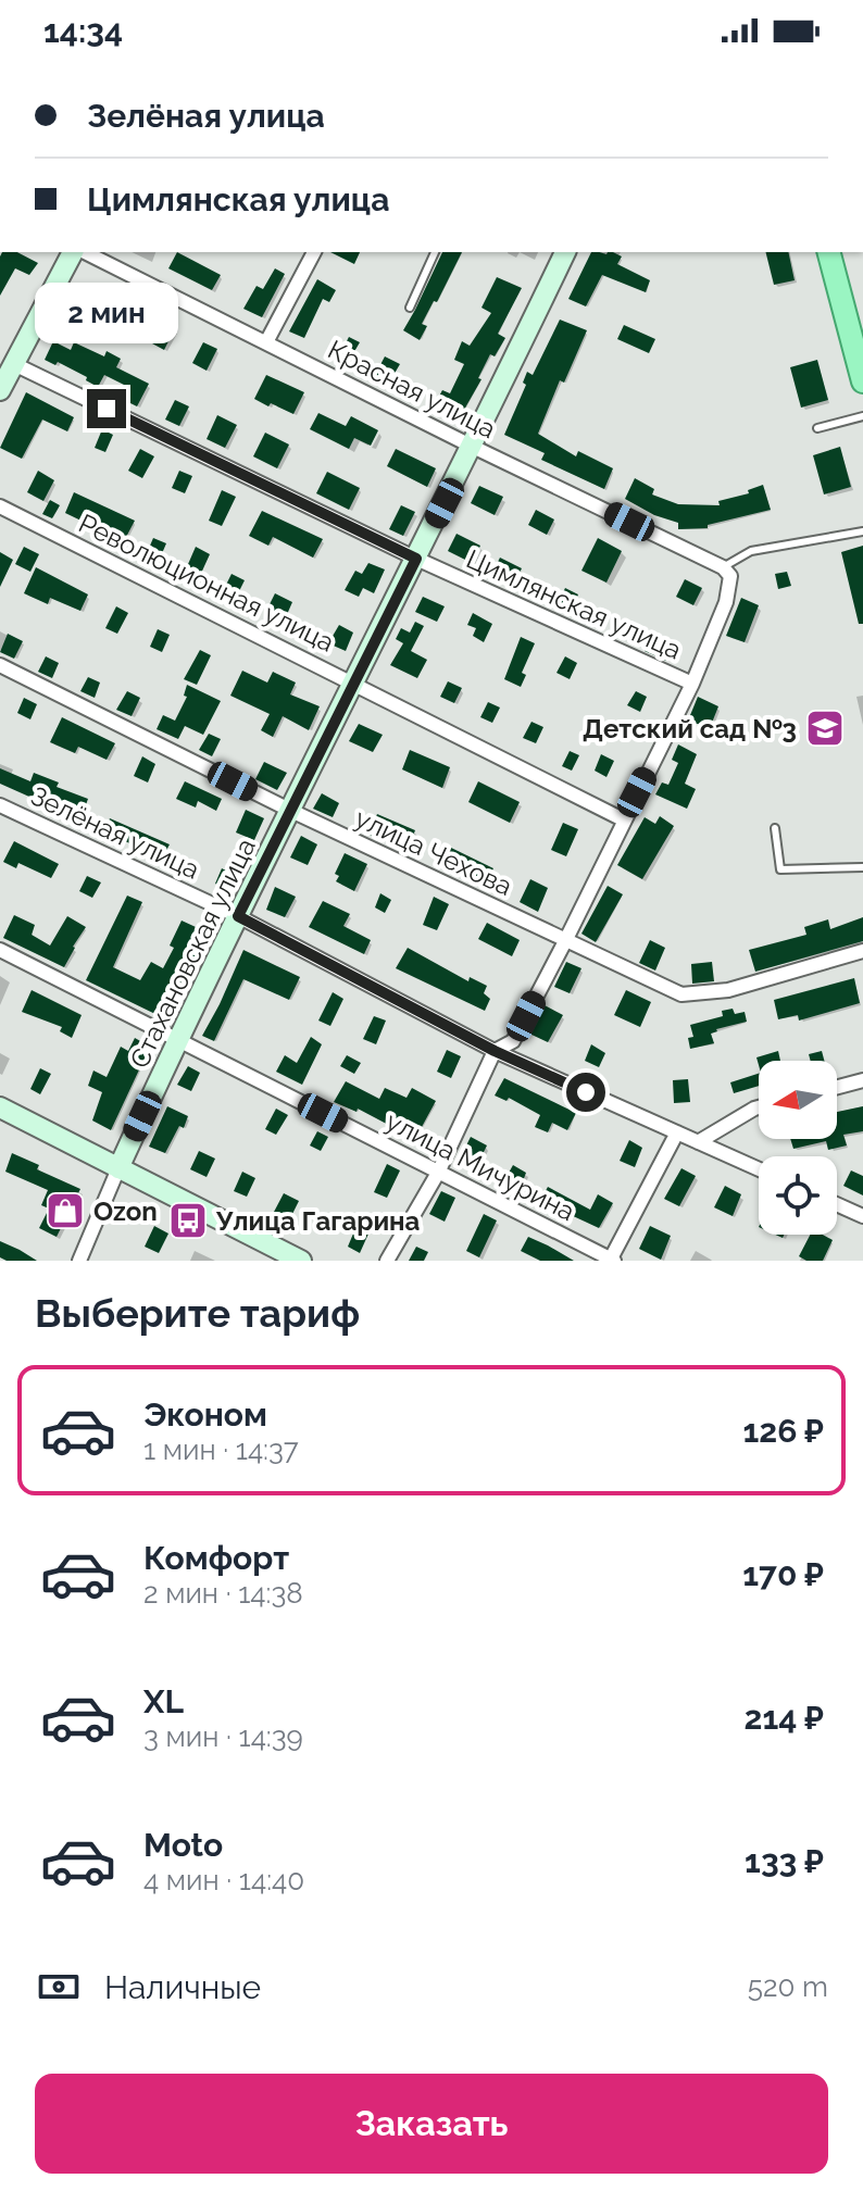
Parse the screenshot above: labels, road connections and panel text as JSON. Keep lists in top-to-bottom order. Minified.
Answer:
{"streets":{"street":["Красная улица","Революционная улица","Цимлянская улица","Зелёная улица","улица Чехова","Стахановская улица","улица Мичурина"]},"crossings":[["Красная улица","Стахановская улица"],["Революционная улица","Стахановская улица"],["Цимлянская улица","Стахановская улица"],["Зелёная улица","Стахановская улица"],["улица Чехова","Стахановская улица"],["Стахановская улица","улица Мичурина"]],"places":{"school or university":["Детский сад №3"],"shop":["Ozon"],"bus stop":["Улица Гагарина"]},"north":"left","page":{"status":"14:34","banner":["Зелёная улица","Цимлянская улица"],"bubble":"2 мин","heading":"Выберите тариф","list":[{"name":"Эконом","note":"1 мин · 14:37","value":"126 ₽"},{"name":"Комфорт","note":"2 мин · 14:38","value":"170 ₽"},{"name":"XL","note":"3 мин · 14:39","value":"214 ₽"},{"name":"Moto","note":"4 мин · 14:40","value":"133 ₽"}],"pay":["Наличные","520 m"],"buttons":"Заказать"}}
